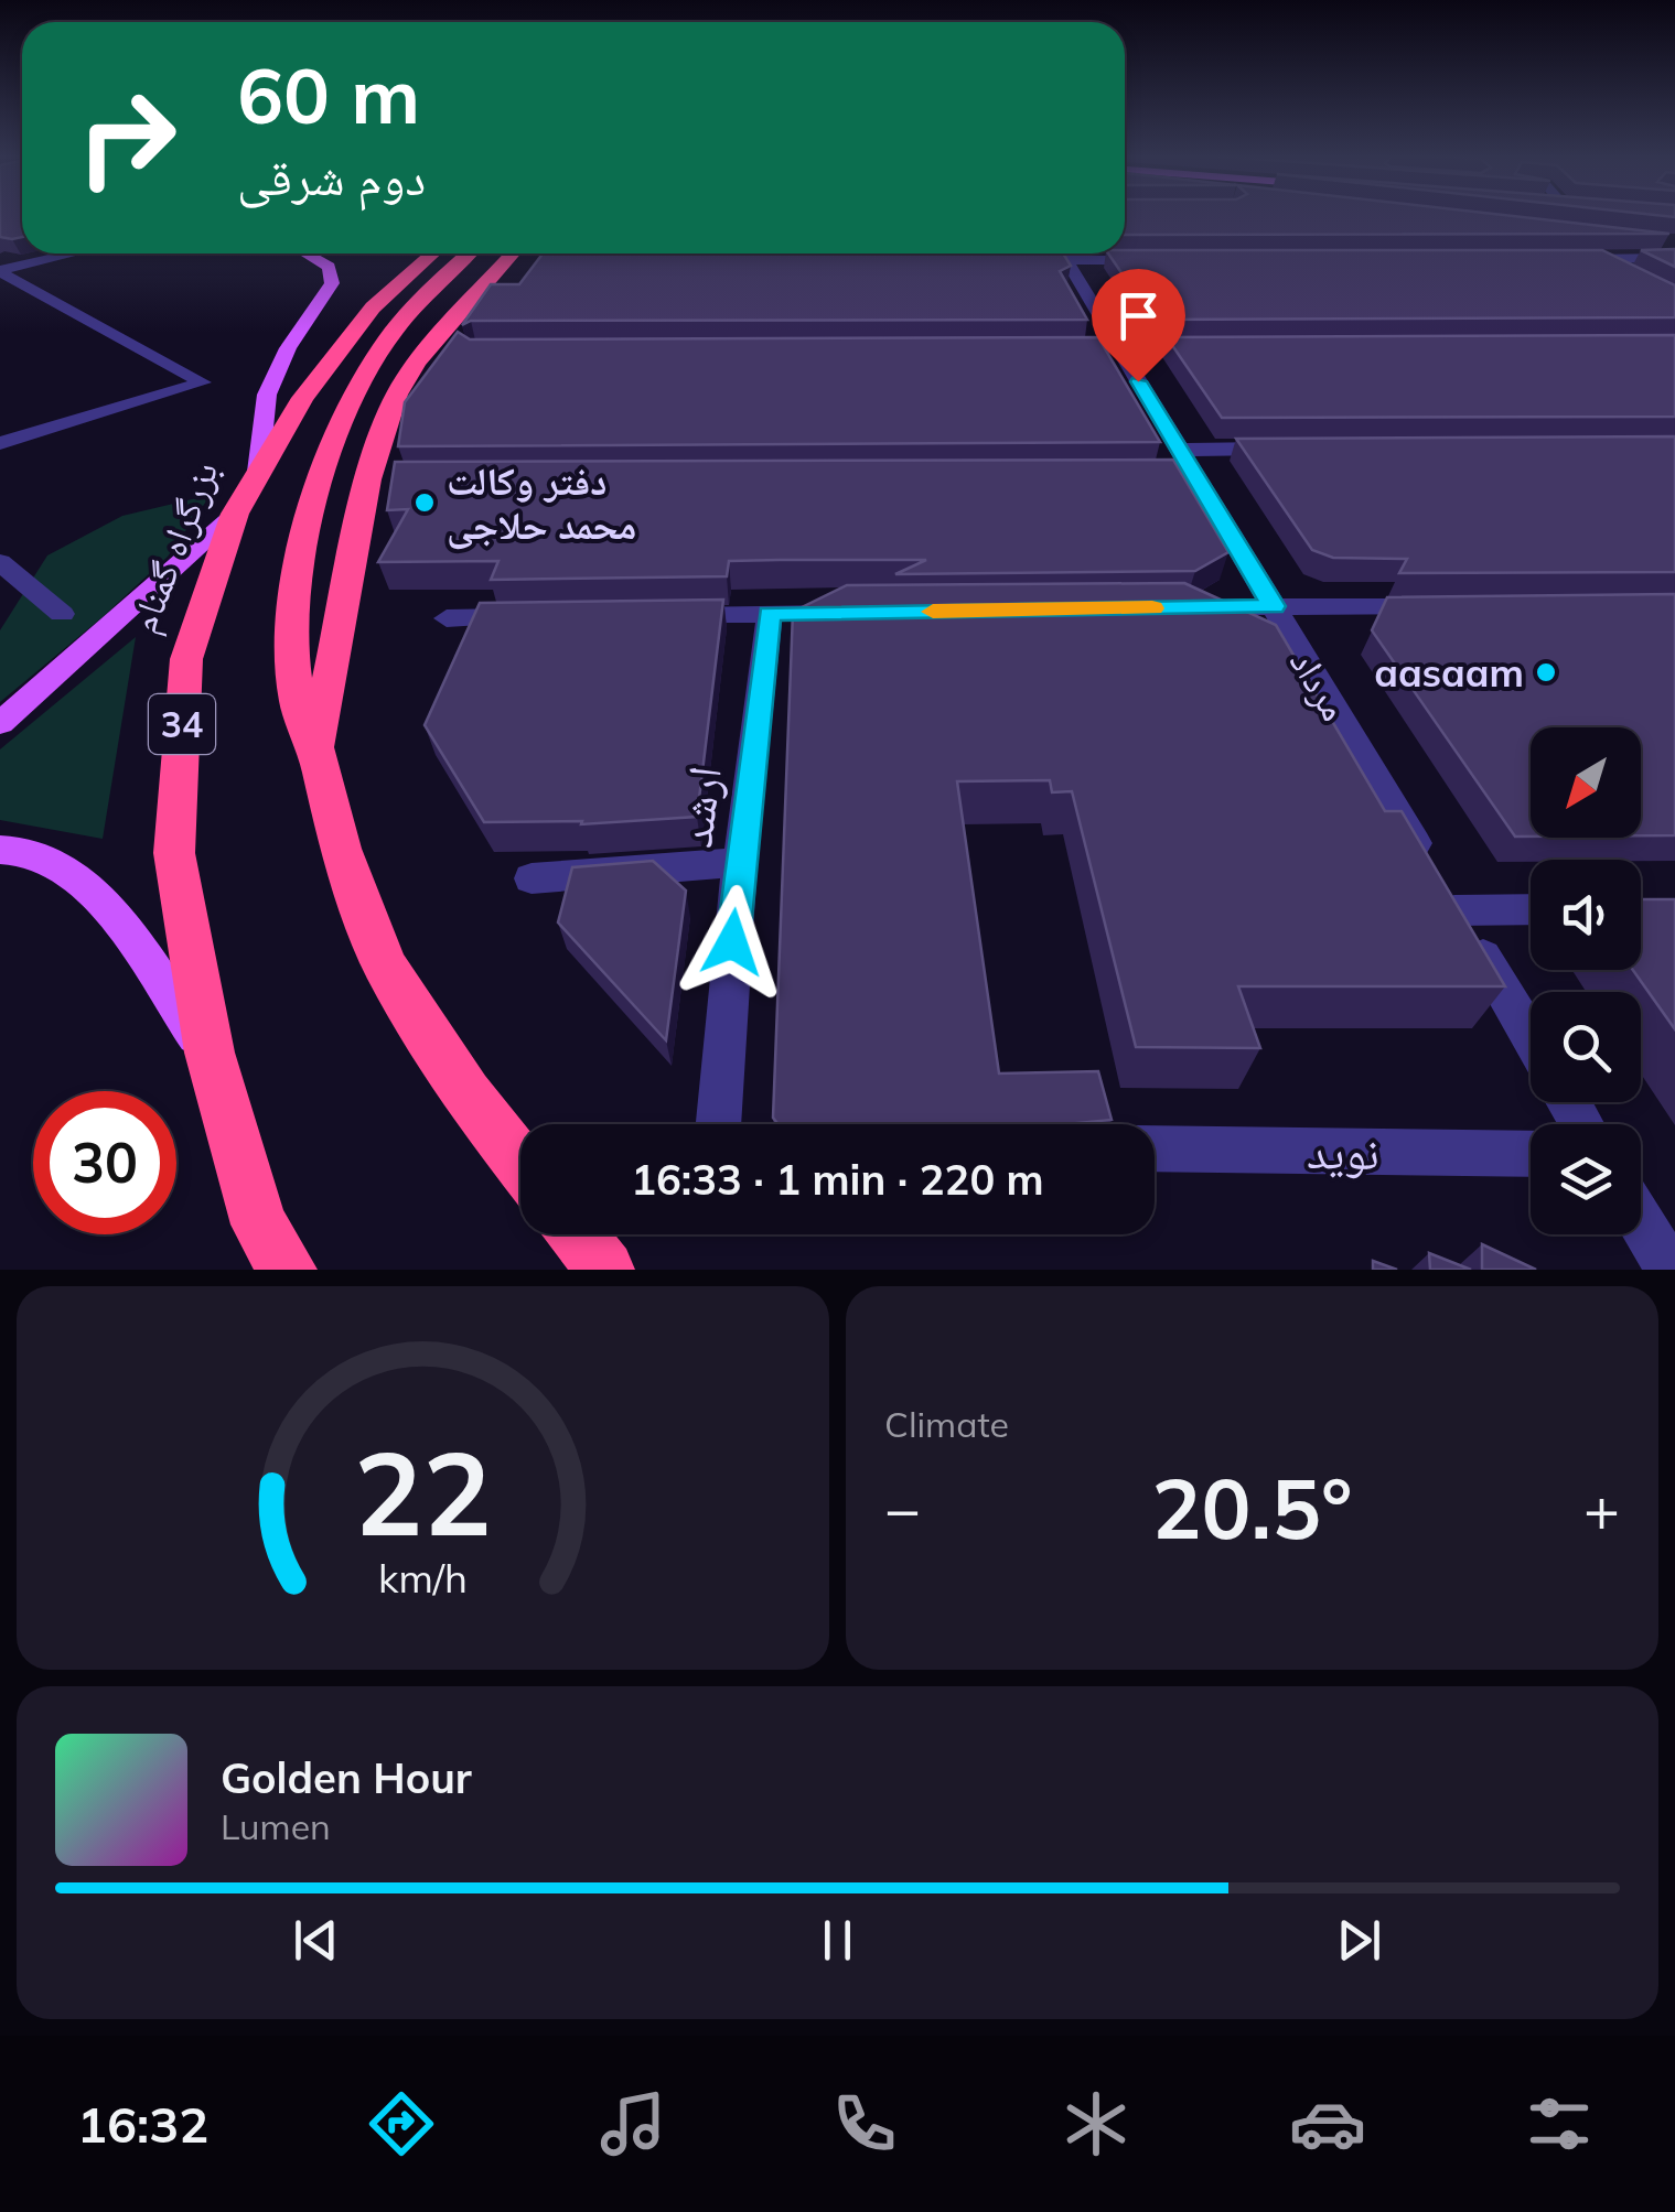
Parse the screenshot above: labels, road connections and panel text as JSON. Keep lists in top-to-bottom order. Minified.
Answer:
{"streets":{"highway":["بزرگراه گمنام","34"],"street":["مرداد","ارشد","نوید"]},"places":["دفتر وکالت محمد حلاجی","aasaam"],"north":"bottom left","page":{"turn":["60 m","دوم شرقی"],"limit":"30","trip":"16:33 · 1 min · 220 m","tile":"Climate","heat":["−","20.5°","+"],"song":["Golden Hour","Lumen"],"tabs":"16:32","gauge":["22","km/h"]}}
